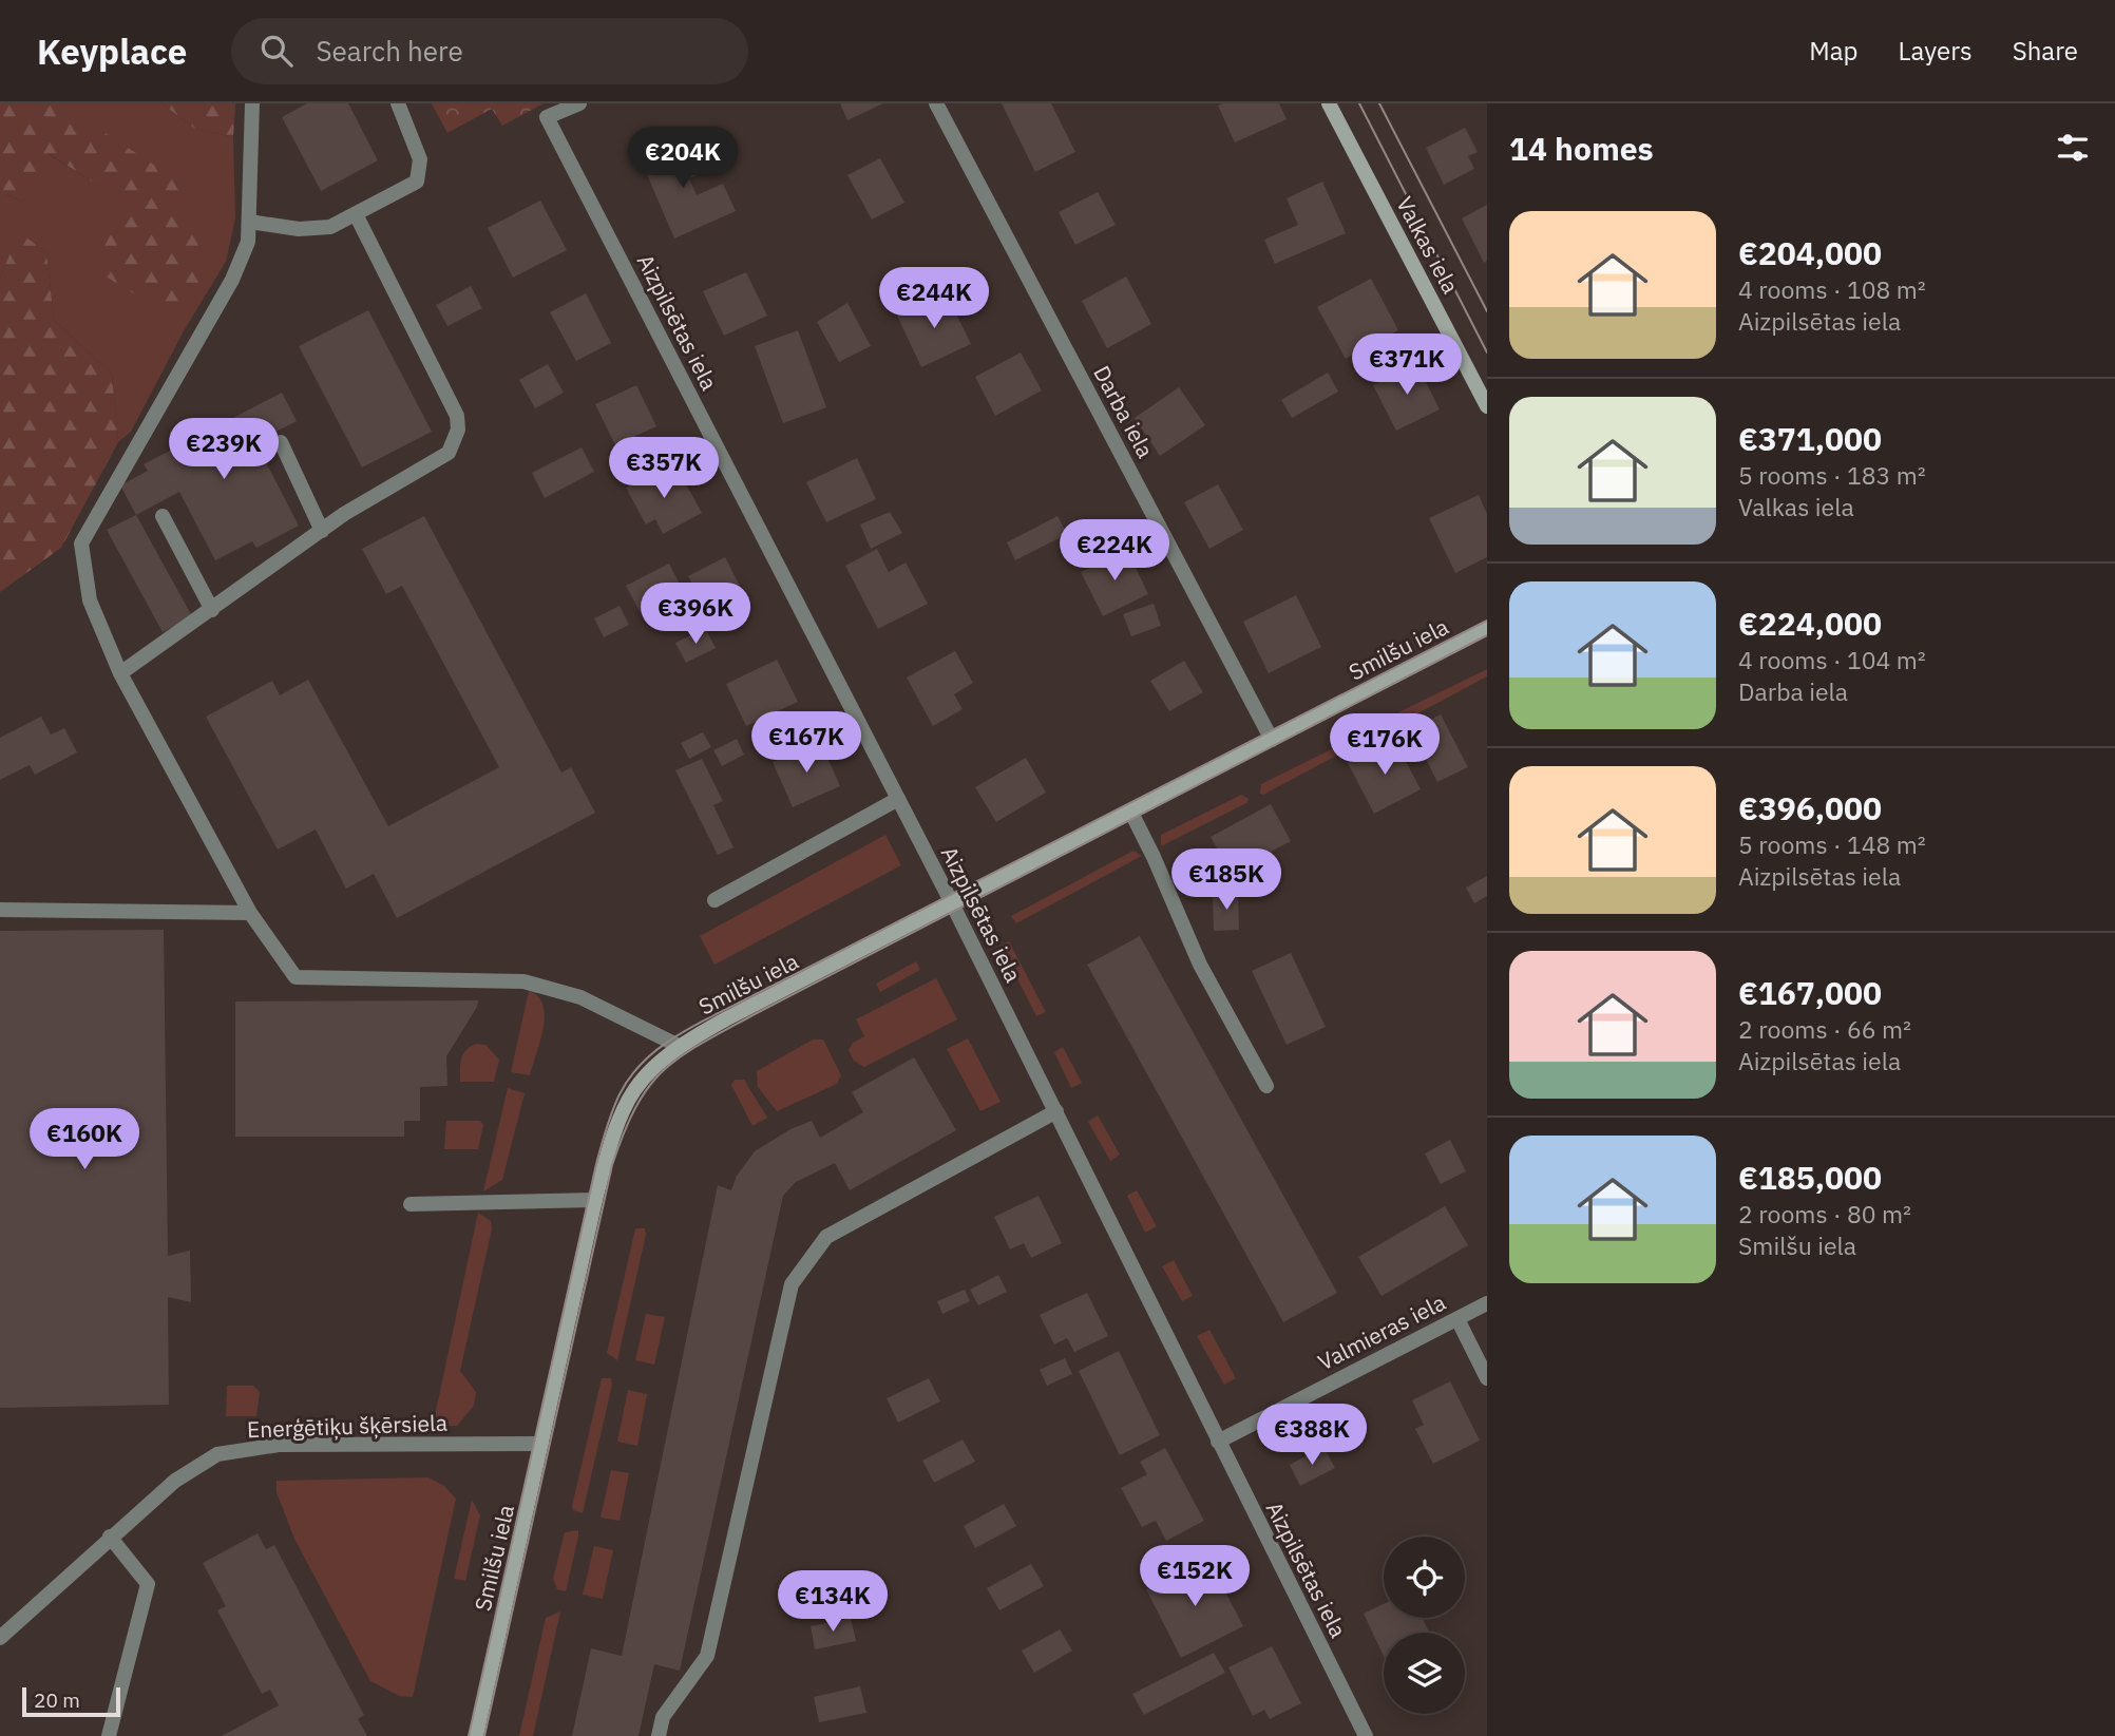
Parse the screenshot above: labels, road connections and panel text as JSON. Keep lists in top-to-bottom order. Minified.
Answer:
{"streets":{"street":["Valkas iela","Aizpilsētas iela","Darba iela","Smilšu iela","Valmieras iela","Enerģētiķu šķērsiela"]},"crossings":[["Aizpilsētas iela","Smilšu iela"],["Aizpilsētas iela","Valmieras iela"],["Darba iela","Smilšu iela"],["Smilšu iela","Enerģētiķu šķērsiela"]],"scale_bar":"20 m","page":{"header":"Keyplace","search":"Search here","nav":["Map","Layers","Share"],"heading":"14 homes","price":["€204K","€244K","€371K","€239K","€357K","€224K","€396K","€167K","€176K","€185K","€160K","€388K","€152K","€134K"],"list":[{"name":"€204,000","note":"4 rooms · 108 m² · Aizpilsētas iela"},{"name":"€371,000","note":"5 rooms · 183 m² · Valkas iela"},{"name":"€224,000","note":"4 rooms · 104 m² · Darba iela"},{"name":"€396,000","note":"5 rooms · 148 m² · Aizpilsētas iela"},{"name":"€167,000","note":"2 rooms · 66 m² · Aizpilsētas iela"},{"name":"€185,000","note":"2 rooms · 80 m² · Smilšu iela"}],"scale":"20 m"}}
